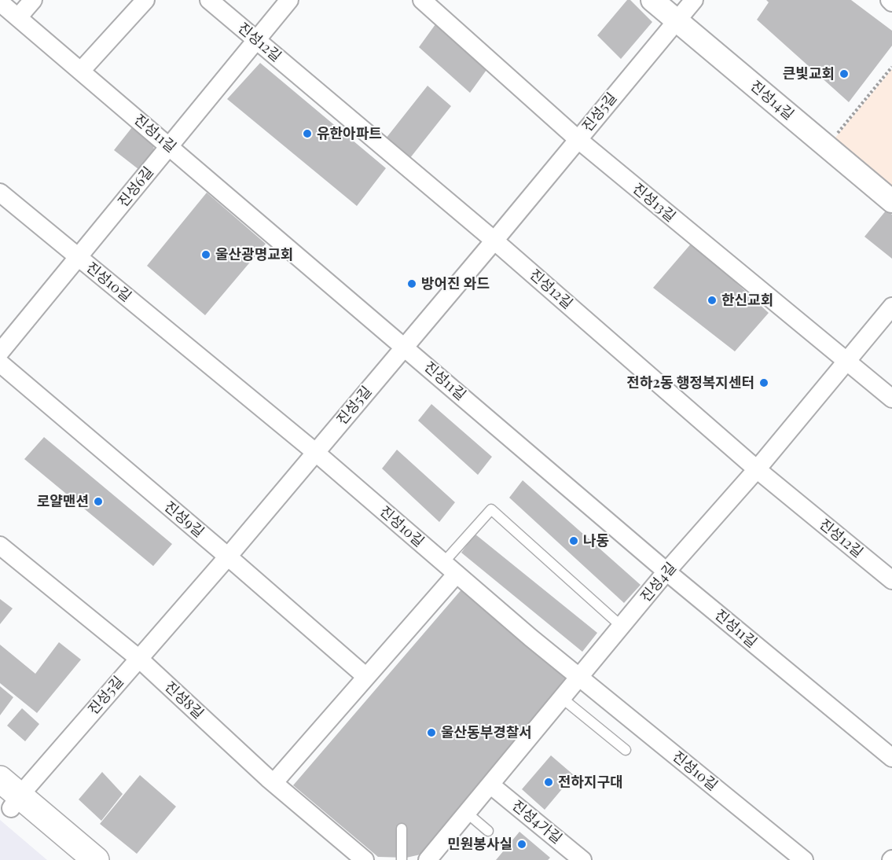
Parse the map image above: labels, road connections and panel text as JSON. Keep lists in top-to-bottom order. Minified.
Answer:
{"streets":{"street":["진성12길","진성14길","진성5길","진성11길","진성6길","진성13길","진성10길","진성9길","진성4길","진성8길","진성4가길"]},"crossings":[["진성12길","진성5길"],["진성12길","진성6길"],["진성12길","진성4길"],["진성14길","진성5길"],["진성5길","진성11길"],["진성5길","진성13길"],["진성5길","진성10길"],["진성5길","진성9길"],["진성5길","진성8길"],["진성11길","진성6길"],["진성11길","진성4길"],["진성6길","진성10길"],["진성13길","진성4길"],["진성10길","진성4길"],["진성4길","진성4가길"]],"places":["큰빛교회","유한아파트","울산광명교회","방어진 와드","한신교회","전하2동 행정복지센터","로얄맨션","나동","울산동부경찰서","전하지구대","민원봉사실"]}
